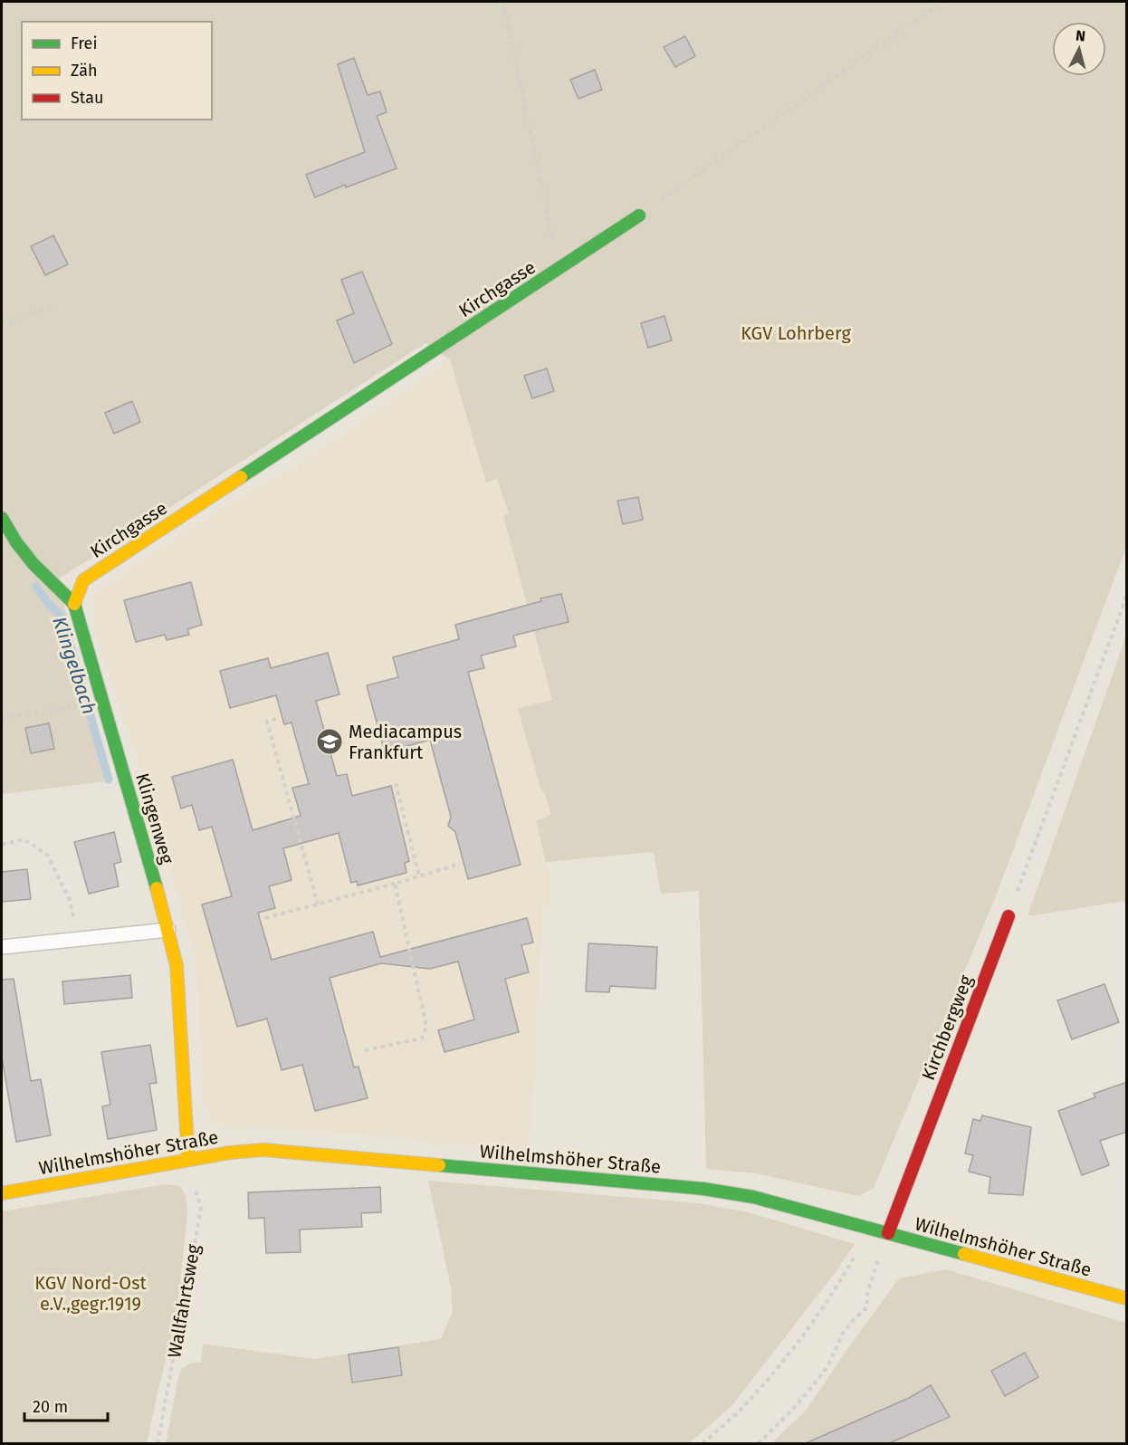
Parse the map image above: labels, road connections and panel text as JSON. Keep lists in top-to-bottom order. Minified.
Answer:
{"streets":{"street":["Kirchgasse","Klingenweg","Kirchbergweg","Wilhelmshöher Straße"],"path":["Wallfahrtsweg"]},"crossings":[["Kirchgasse","Klingenweg"],["Klingenweg","Wilhelmshöher Straße"],["Klingenweg","Wallfahrtsweg"],["Kirchbergweg","Wilhelmshöher Straße"],["Wilhelmshöher Straße","Wallfahrtsweg"]],"water":["Klingelbach"],"parks":["KGV Lohrberg","KGV Nord-Ost e.V.,gegr.1919"],"places":{"school or university":["Mediacampus Frankfurt"]},"legend":["Frei","Zäh","Stau"],"scale_bar":"20 m","north":"top"}
